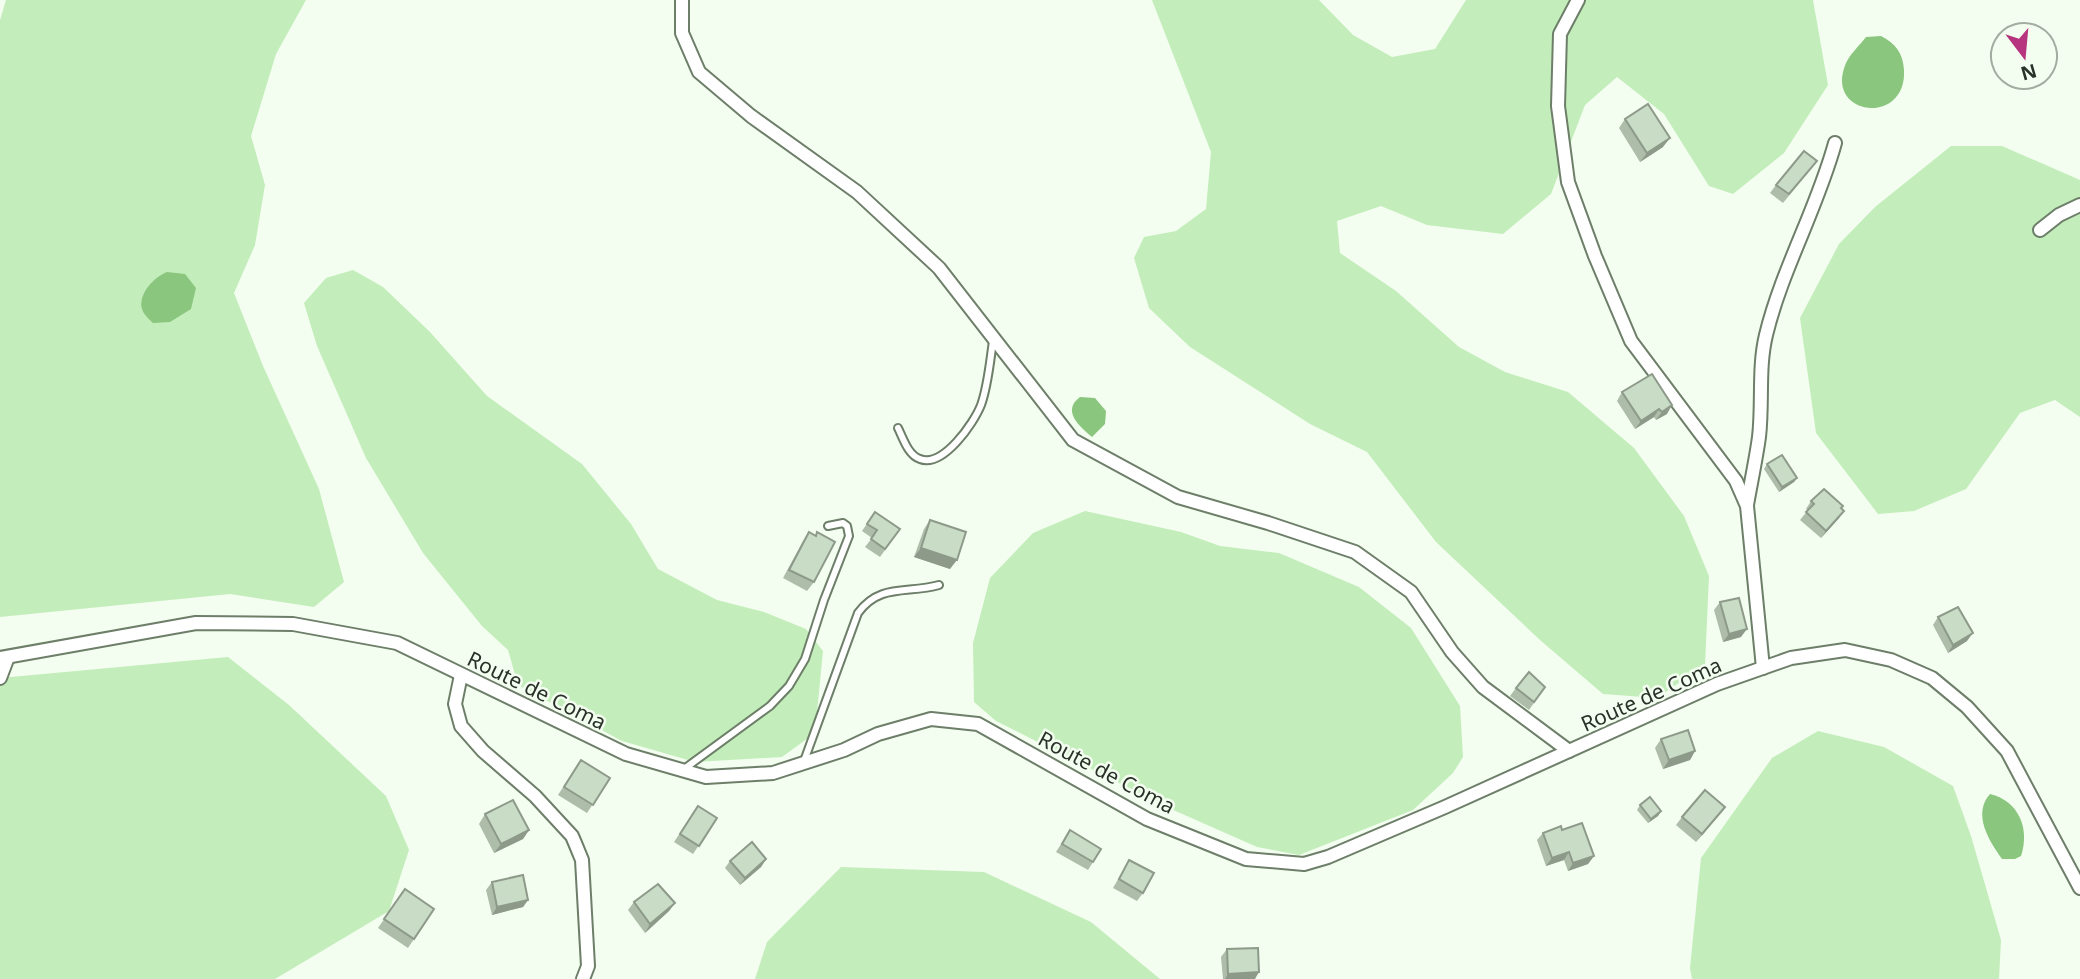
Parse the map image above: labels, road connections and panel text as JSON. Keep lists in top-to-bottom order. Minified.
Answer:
{"streets":{"street":["Route de Coma"]},"north":"bottom"}
